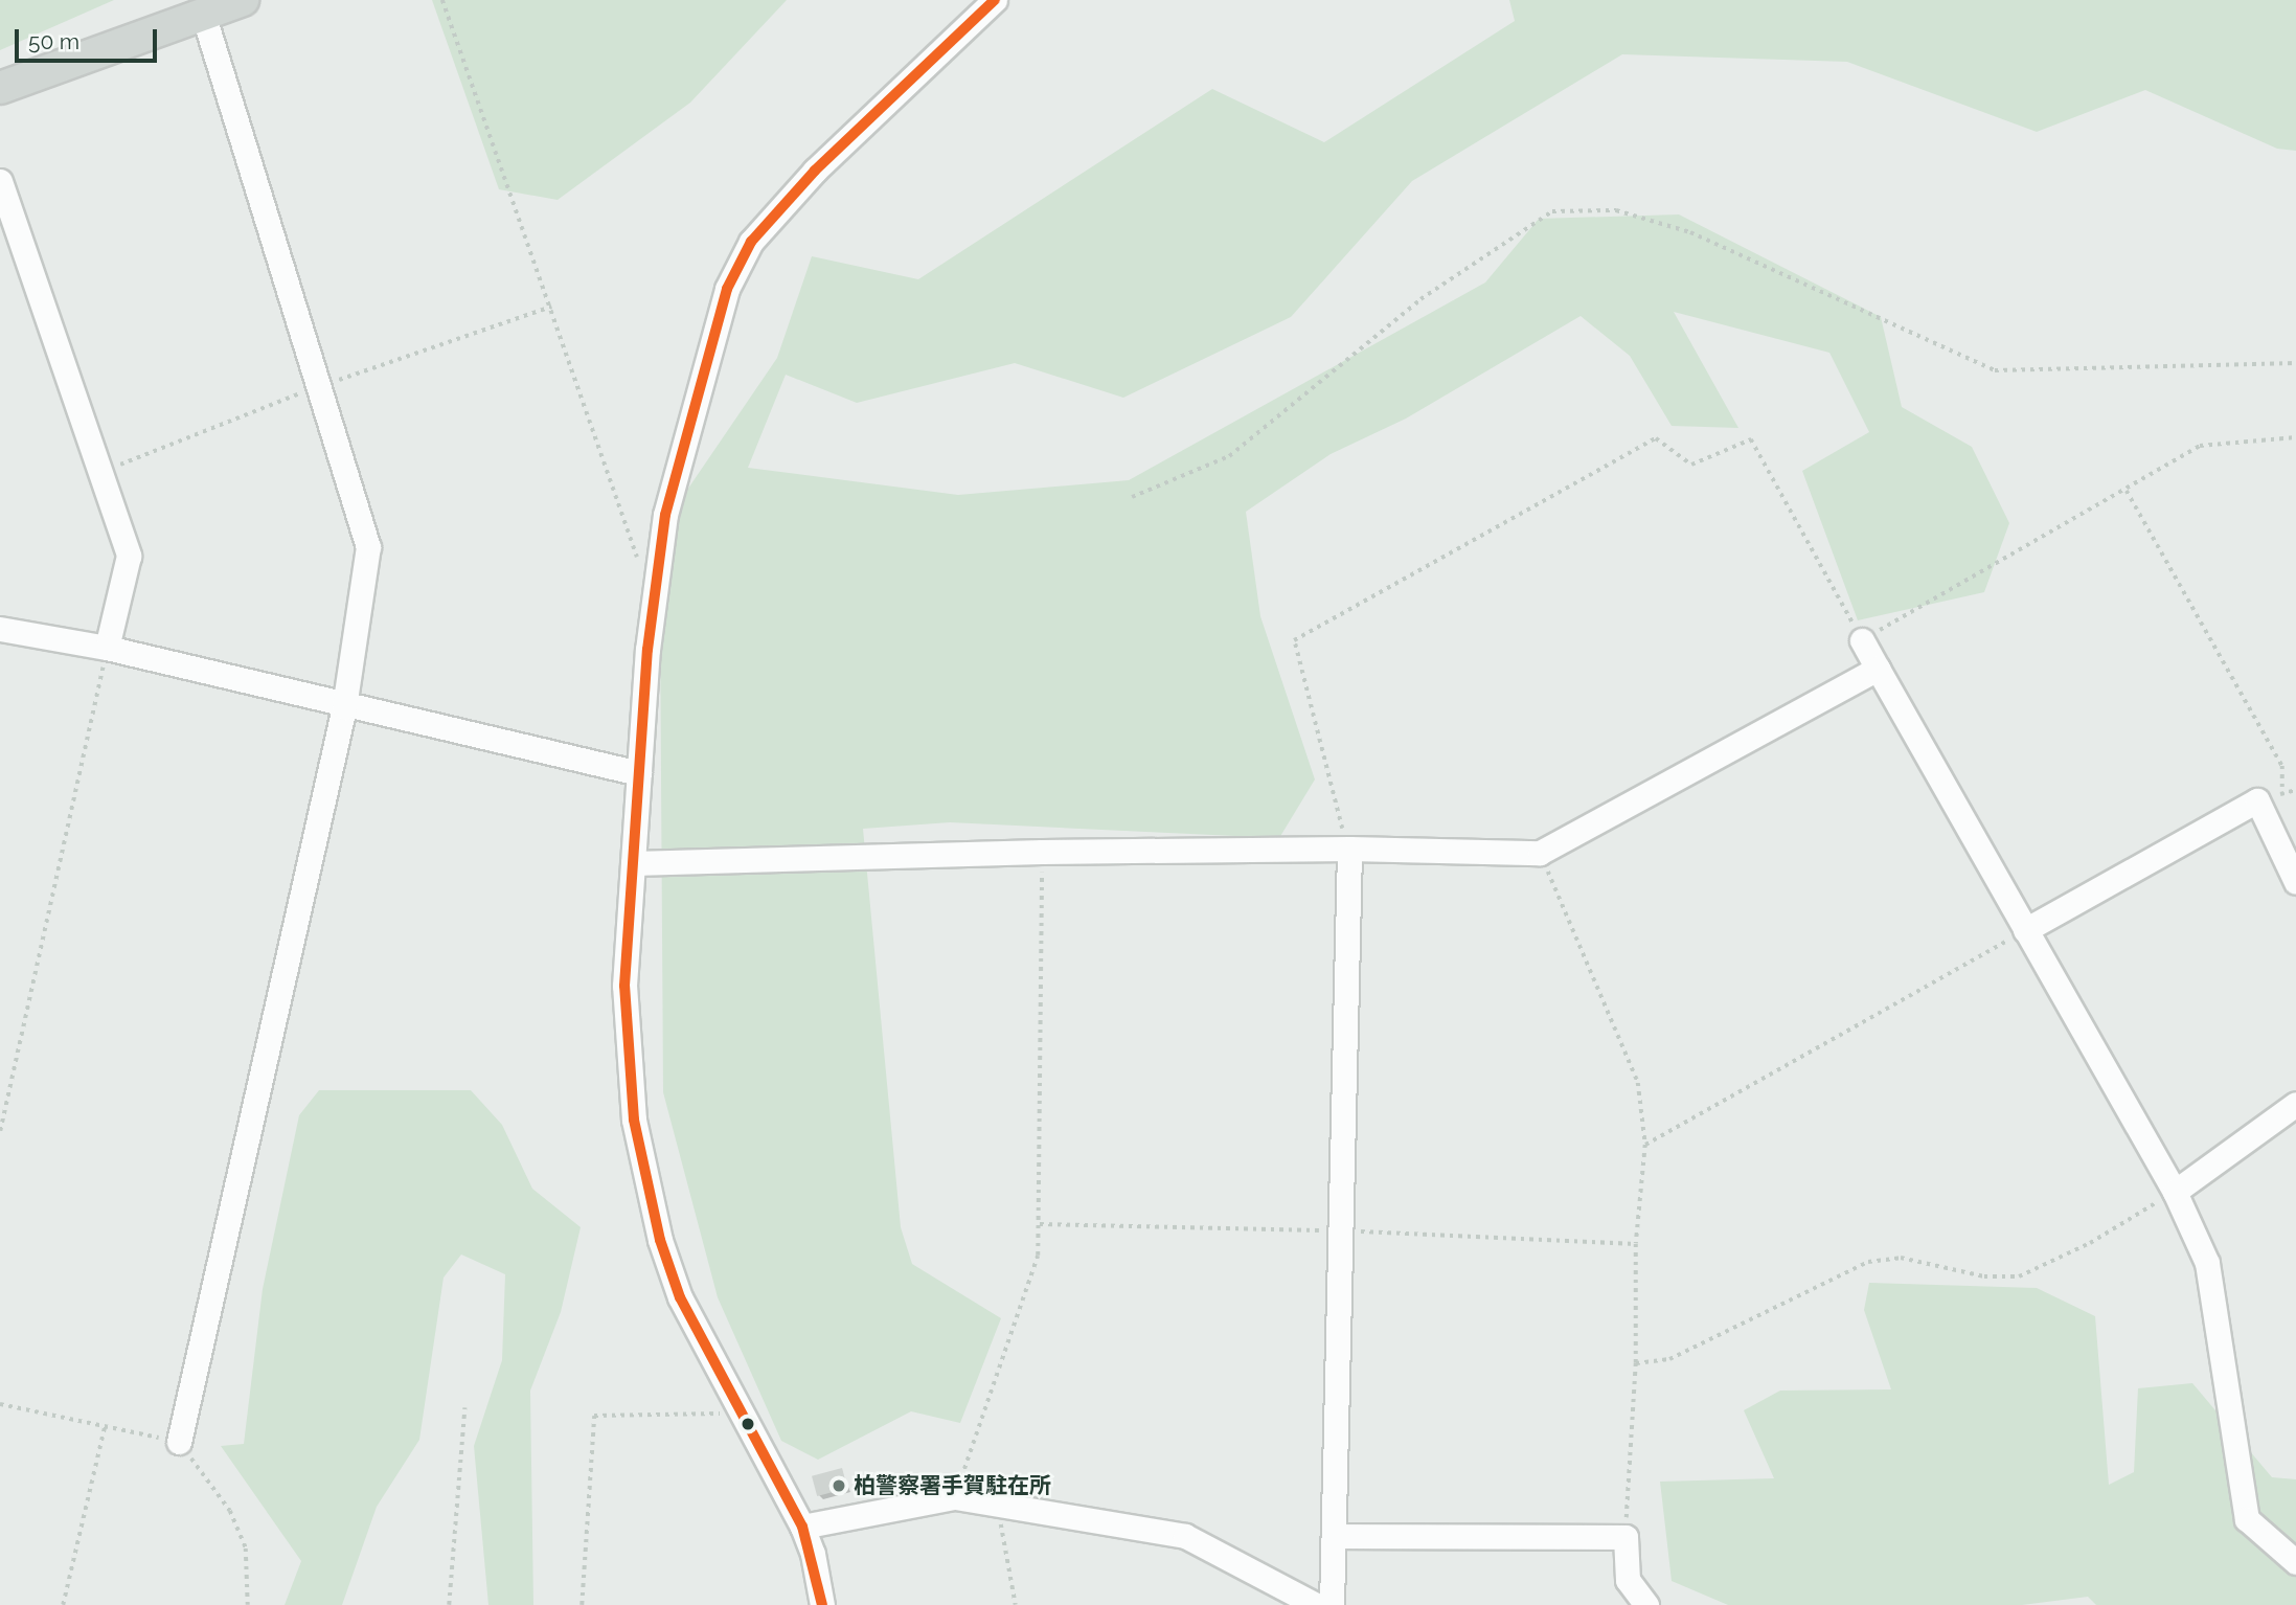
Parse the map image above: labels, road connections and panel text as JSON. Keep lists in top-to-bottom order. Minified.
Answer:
{"places":["柏警察署手賀駐在所"],"scale_bar":"50 m"}
